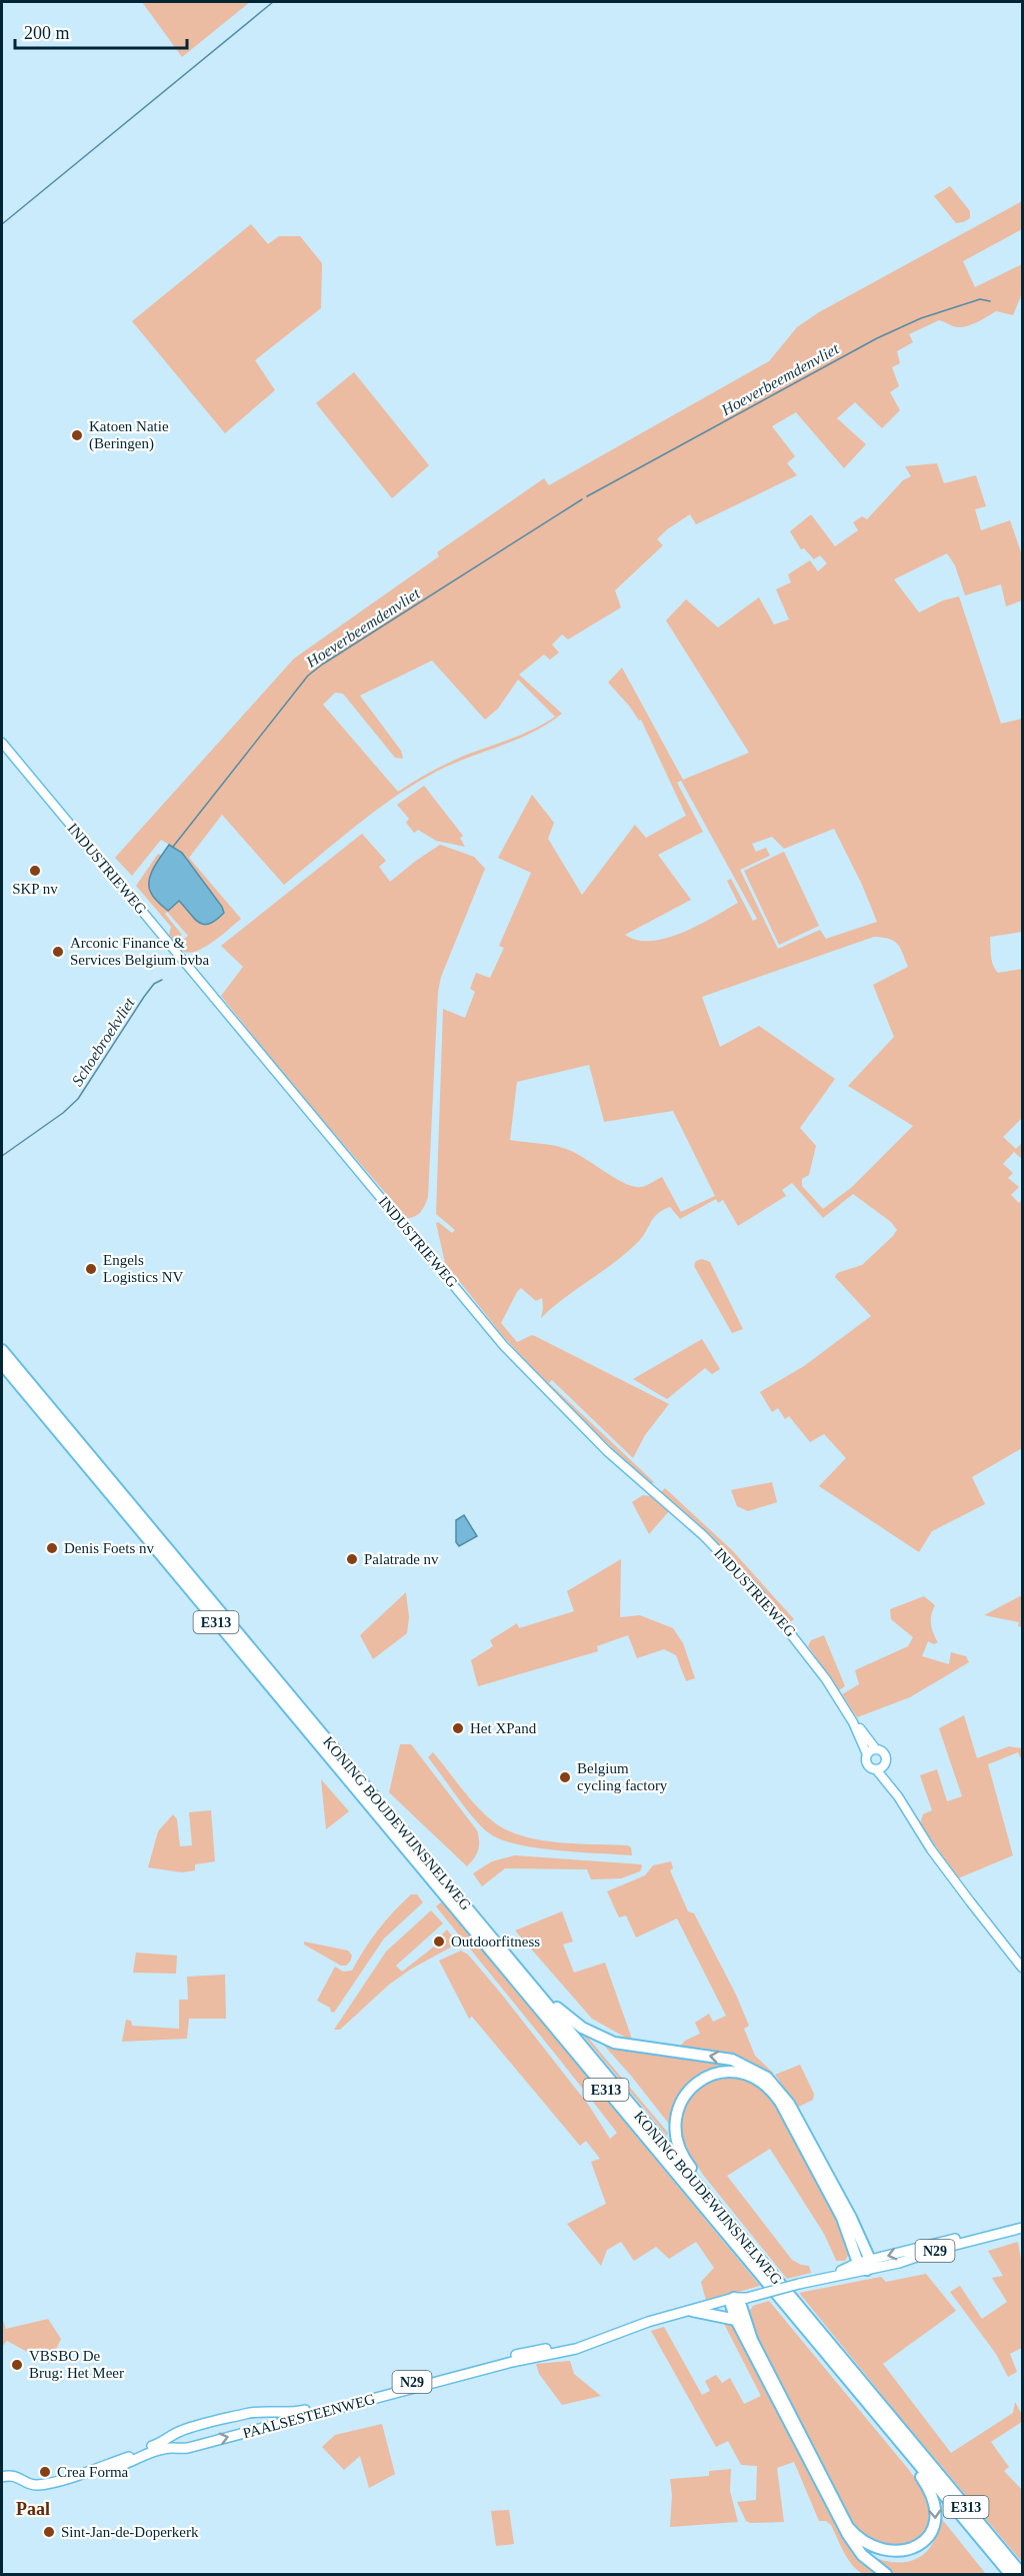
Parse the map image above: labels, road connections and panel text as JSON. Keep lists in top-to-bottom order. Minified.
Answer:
{"streets":{"highway":["E313","KONING BOUDEWIJNSNELWEG"],"main road":["INDUSTRIEWEG","N29","PAALSESTEENWEG"]},"districts":["Paal"],"water":["Hoeverbeemdenvliet","Schoebroekvliet"],"places":["Katoen Natie (Beringen)","SKP nv","Arconic Finance & Services Belgium bvba","Engels Logistics NV","Denis Foets nv","Palatrade nv","Het XPand","Belgium cycling factory","Outdoorfitness","VBSBO De Brug: Het Meer","Crea Forma","Sint-Jan-de-Doperkerk"],"scale_bar":"200 m"}
